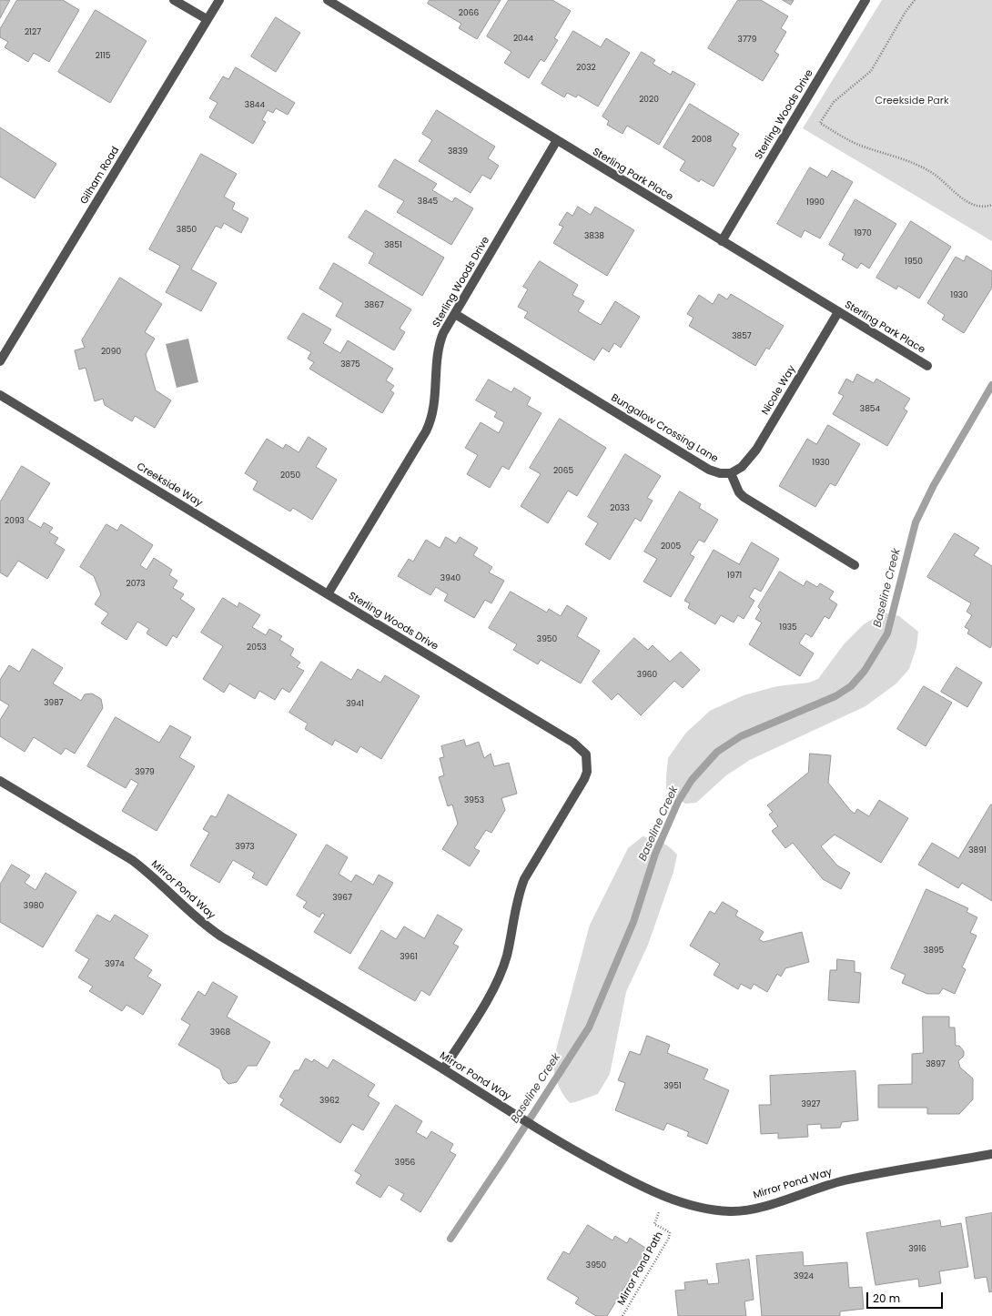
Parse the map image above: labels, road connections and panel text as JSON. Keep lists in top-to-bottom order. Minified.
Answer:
{"streets":{"street":["Sterling Woods Drive","Sterling Park Place","Gilham Road","Nicole Way","Bungalow Crossing Lane","Creekside Way","Mirror Pond Way"],"path":["Mirror Pond Path"]},"crossings":[["Sterling Woods Drive","Sterling Park Place"],["Sterling Woods Drive","Bungalow Crossing Lane"],["Sterling Woods Drive","Creekside Way"],["Sterling Woods Drive","Mirror Pond Way"],["Sterling Park Place","Nicole Way"],["Nicole Way","Bungalow Crossing Lane"],["Mirror Pond Way","Mirror Pond Path"]],"water":["Baseline Creek"],"parks":["Creekside Park"],"house_numbers":["2066","2127","2044","3779","2115","2032","2020","3844","2008","3839","3845","1990","3850","1970","3838","3851","1950","1930","3867","3857","2090","3875","3854","1930","2065","2050","2033","2093","2005","1971","3940","2073","1935","3950","2053","3960","3987","3941","3979","3953","3973","3891","3967","3980","3895","3961","3974","3968","3897","3951","3962","3927","3956","3916","3950","3924"],"scale_bar":"20 m"}
